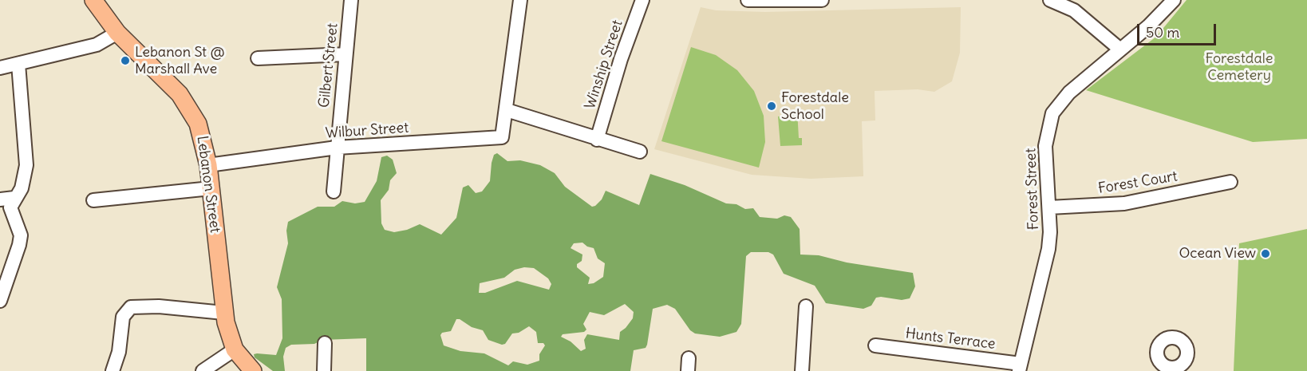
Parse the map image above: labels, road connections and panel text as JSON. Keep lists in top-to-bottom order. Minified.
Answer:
{"streets":{"main road":["Lebanon Street"],"street":["Winship Street","Gilbert Street","Wilbur Street","Forest Court","Forest Street","Hunts Terrace"]},"crossings":[["Gilbert Street","Wilbur Street"],["Wilbur Street","Lebanon Street"],["Forest Court","Forest Street"],["Forest Street","Hunts Terrace"]],"parks":["Forestdale Cemetery"],"places":["Lebanon St @ Marshall Ave","Forestdale School","Ocean View"],"scale_bar":"50 m"}
